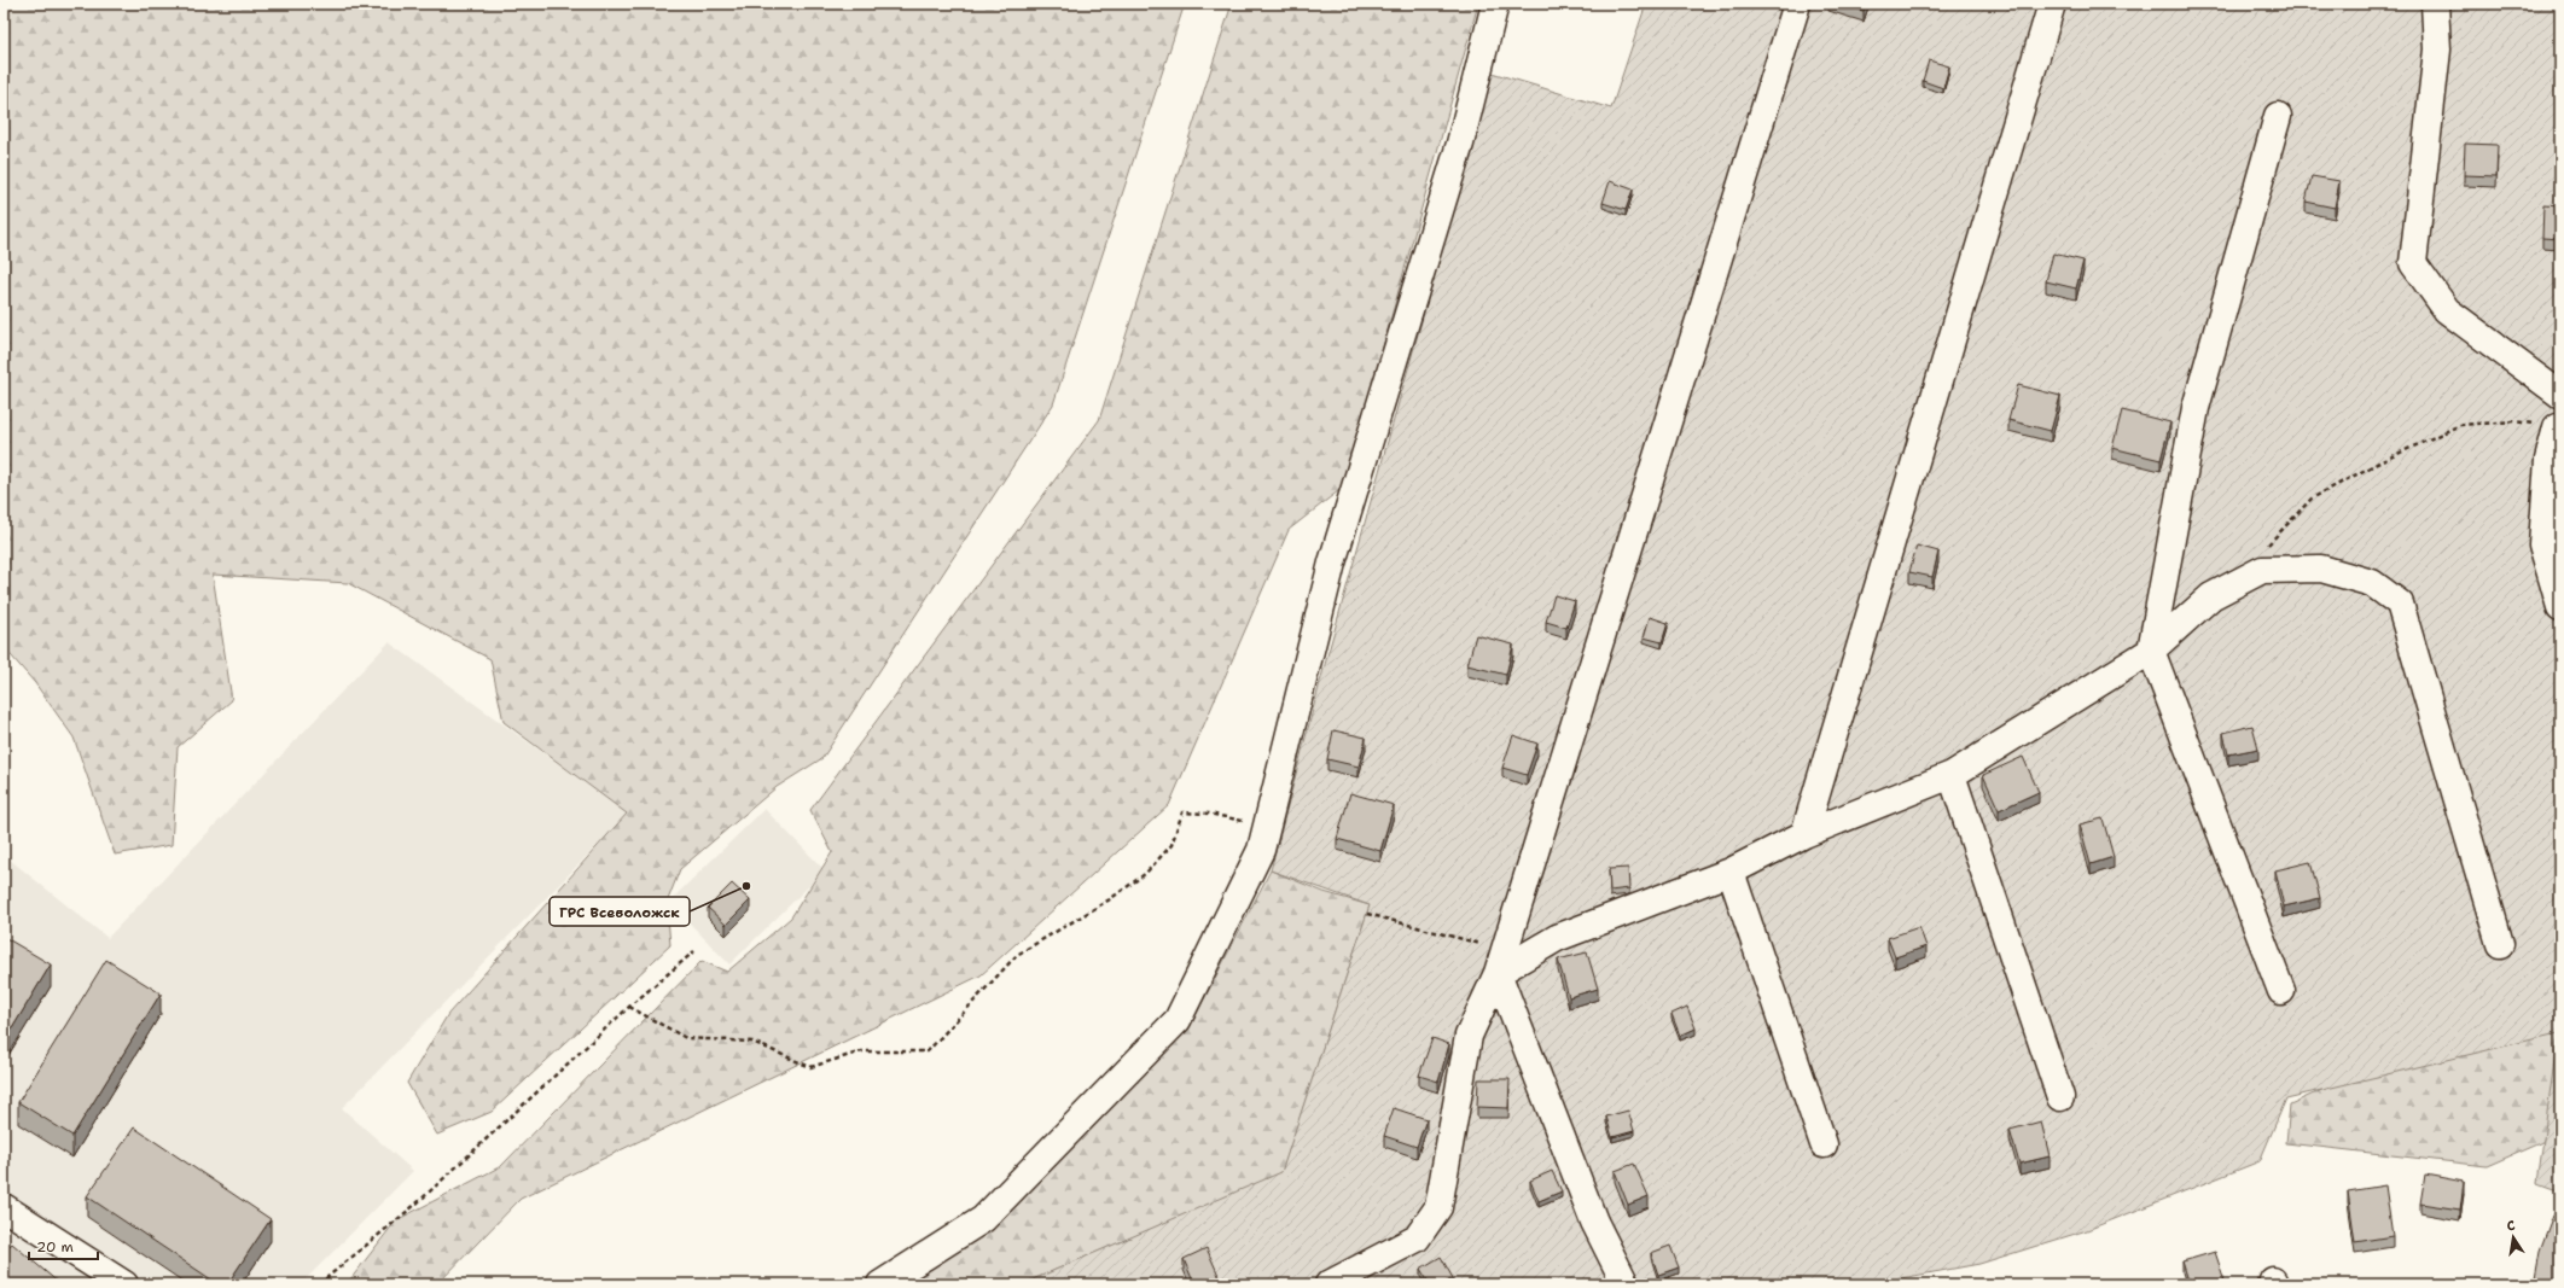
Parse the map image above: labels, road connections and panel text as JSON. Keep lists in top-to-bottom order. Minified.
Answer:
{"places":["ГРС Всеволожск"],"scale_bar":"20 m","north":"top"}
